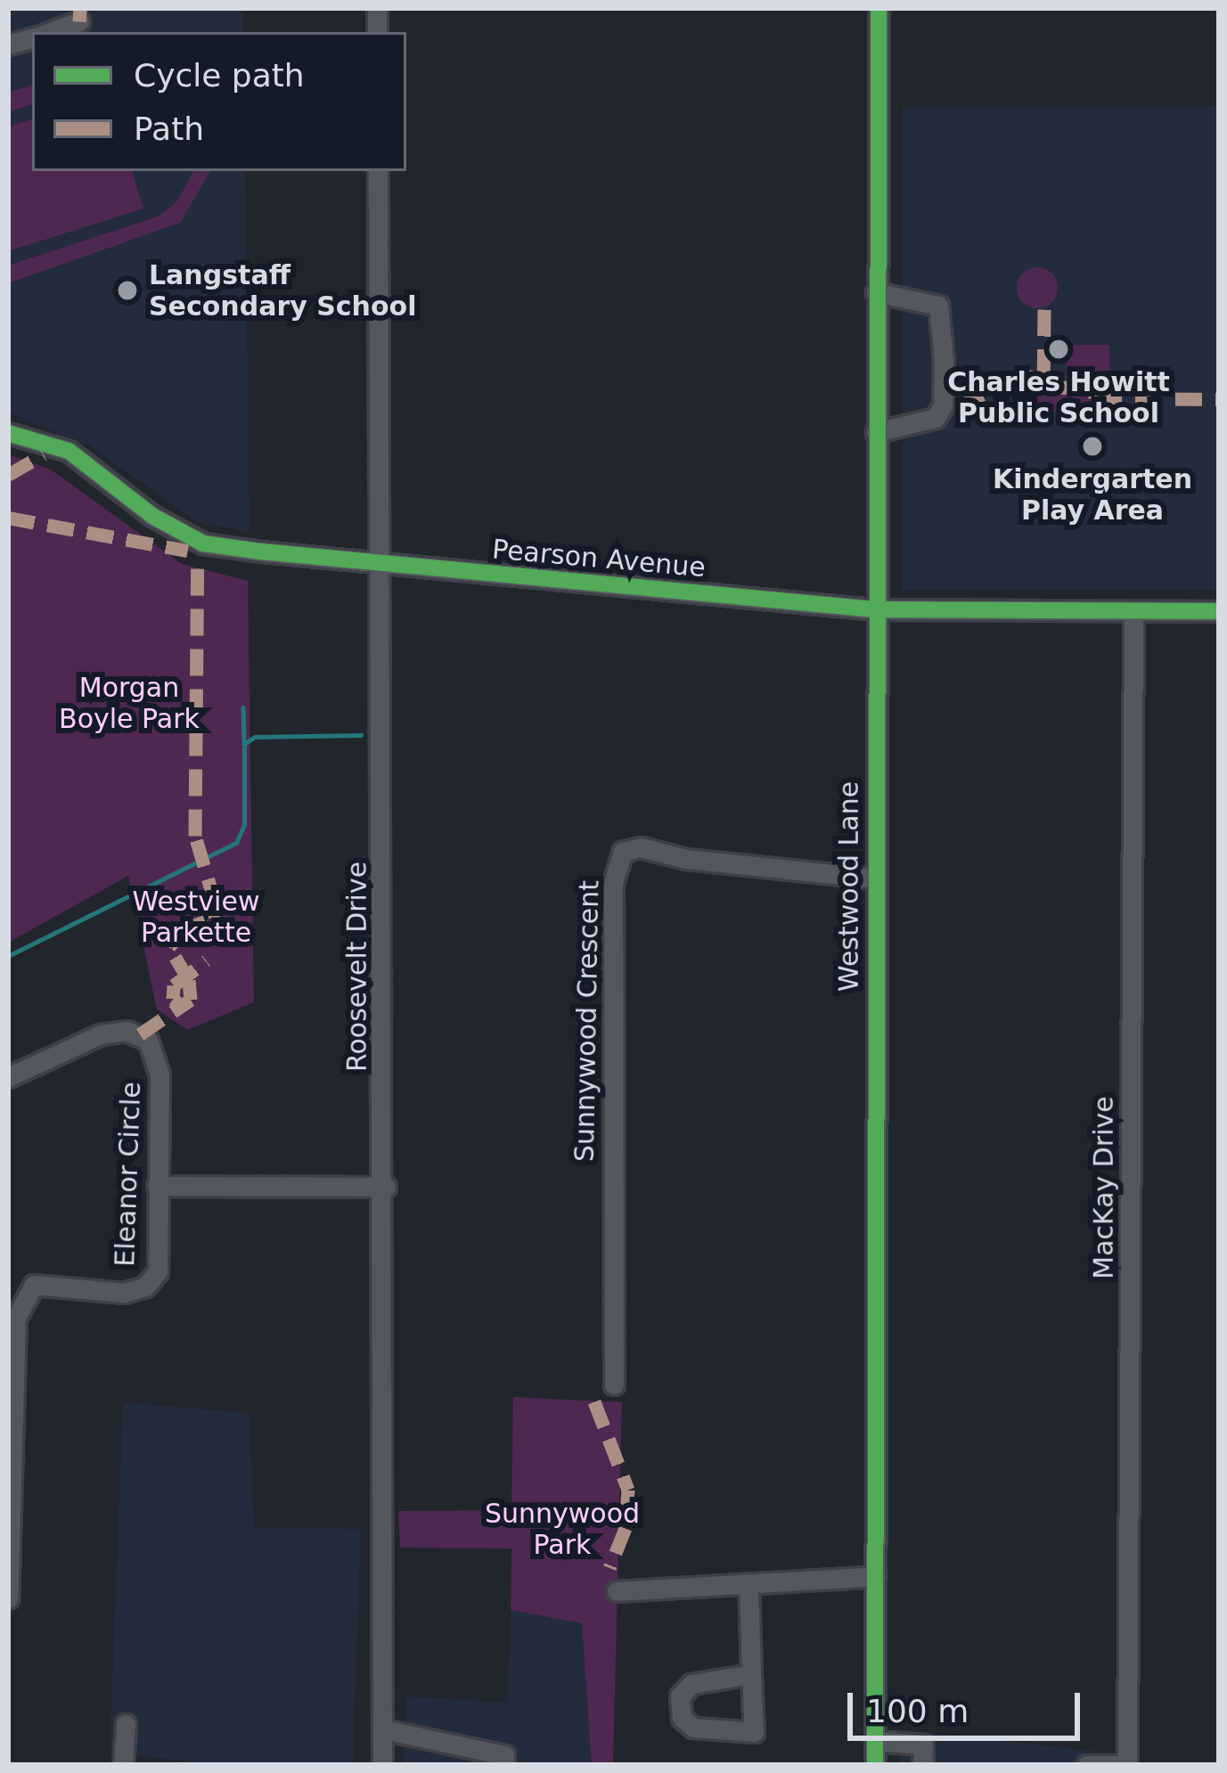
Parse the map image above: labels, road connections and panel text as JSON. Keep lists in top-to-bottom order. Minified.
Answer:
{"streets":{"street":["Pearson Avenue","Westwood Lane","Roosevelt Drive","Sunnywood Crescent","Eleanor Circle","MacKay Drive"]},"crossings":[["Pearson Avenue","Westwood Lane"],["Pearson Avenue","Roosevelt Drive"],["Pearson Avenue","MacKay Drive"],["Westwood Lane","Sunnywood Crescent"]],"parks":["Morgan Boyle Park","Westview Parkette","Sunnywood Park"],"places":["Langstaff Secondary School","Charles Howitt Public School","Kindergarten Play Area"],"legend":["Cycle path","Path"],"scale_bar":"100 m"}
